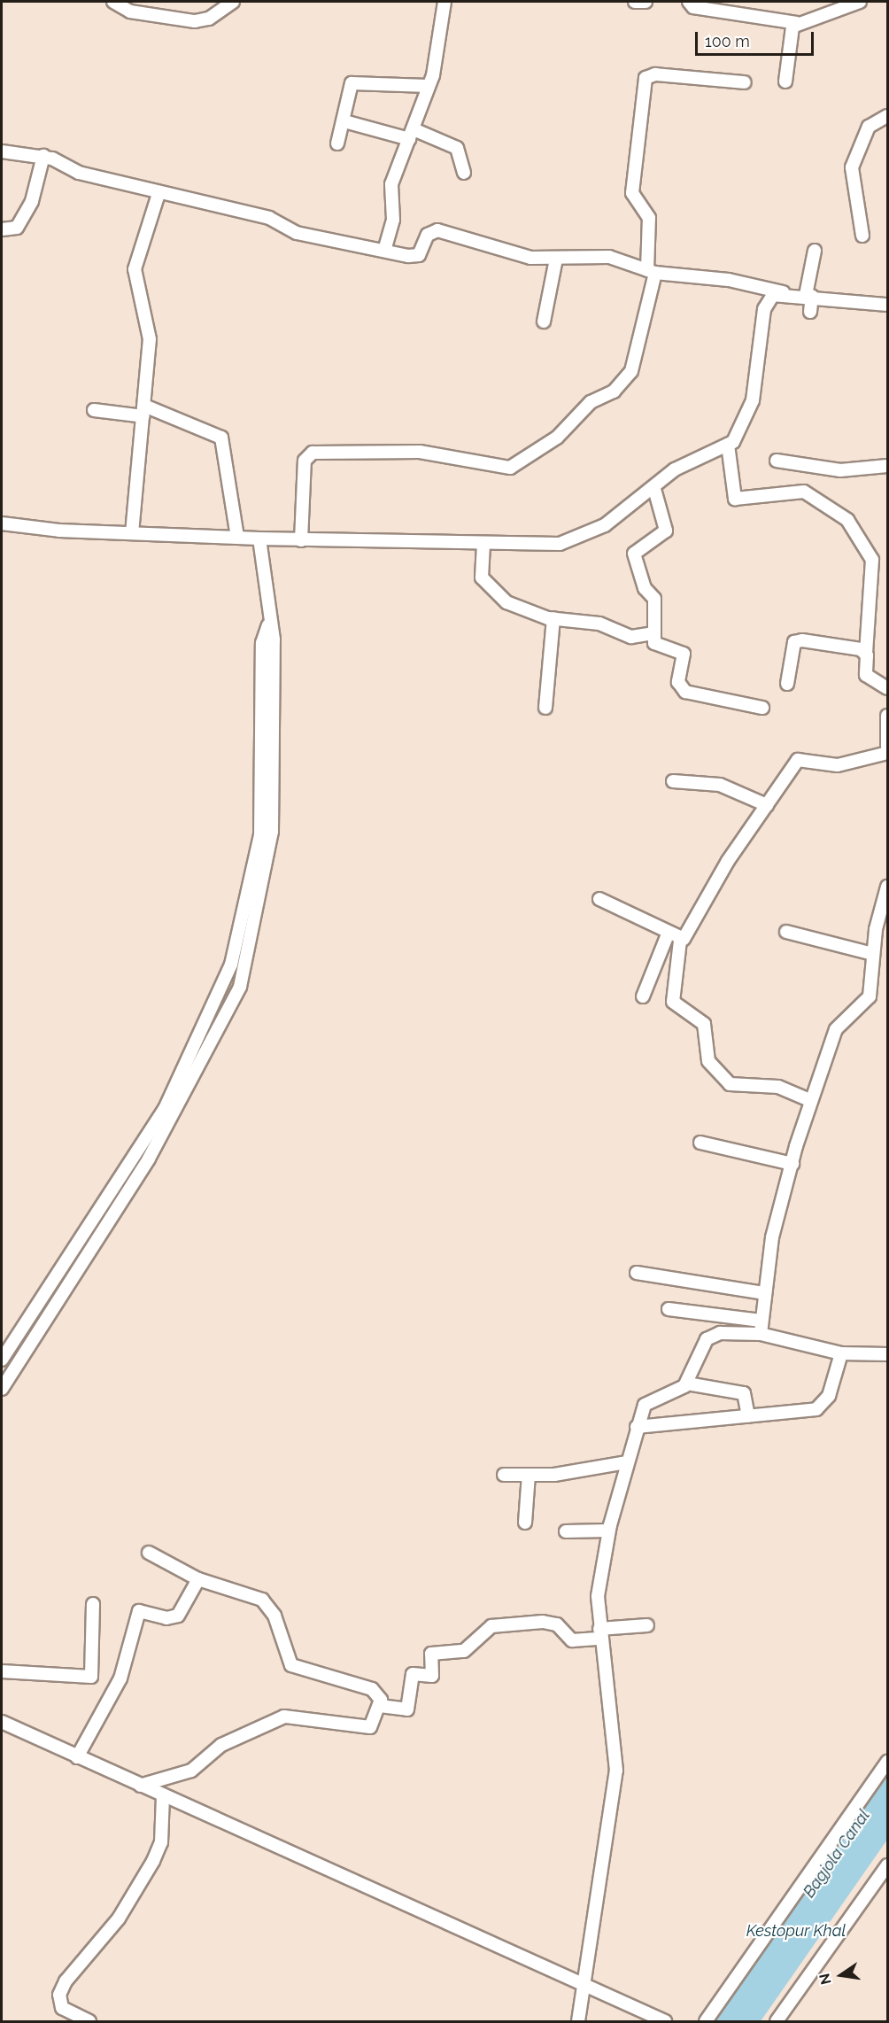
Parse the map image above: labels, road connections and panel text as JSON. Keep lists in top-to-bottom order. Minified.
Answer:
{"water":["Bagjola Canal","Kestopur Khal"],"scale_bar":"100 m","north":"left"}
